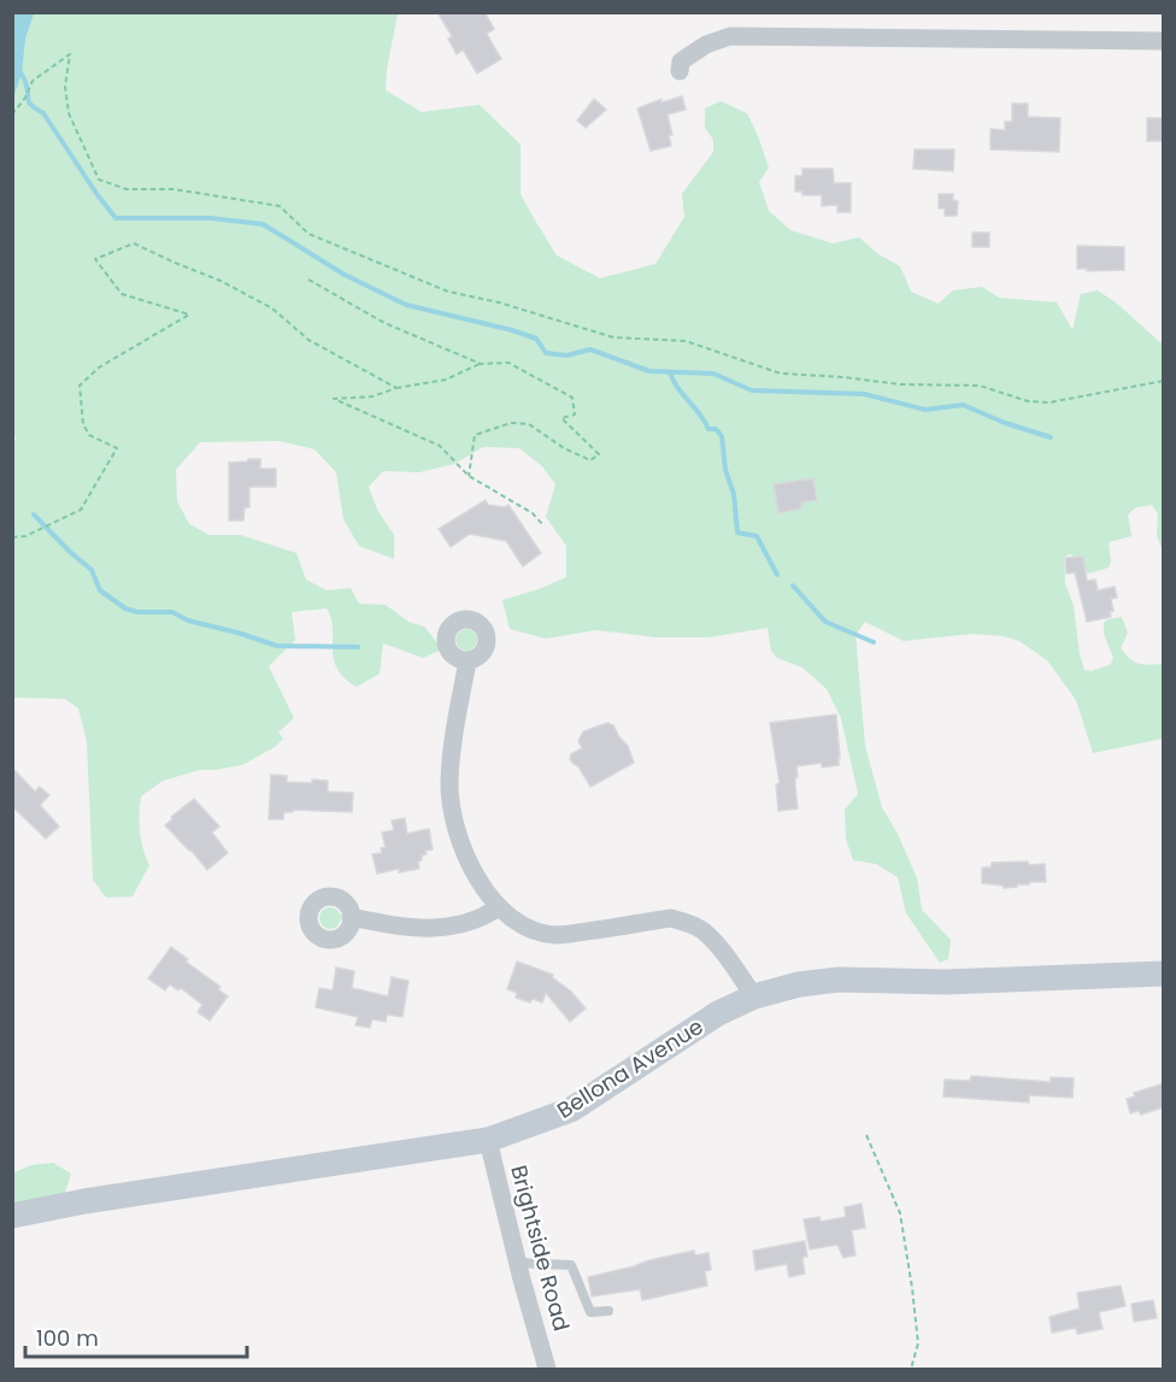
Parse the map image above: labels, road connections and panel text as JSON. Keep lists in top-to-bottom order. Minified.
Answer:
{"streets":{"main road":["Bellona Avenue"],"street":["Brightside Road"]},"crossings":[["Bellona Avenue","Brightside Road"]],"scale_bar":"100 m"}
